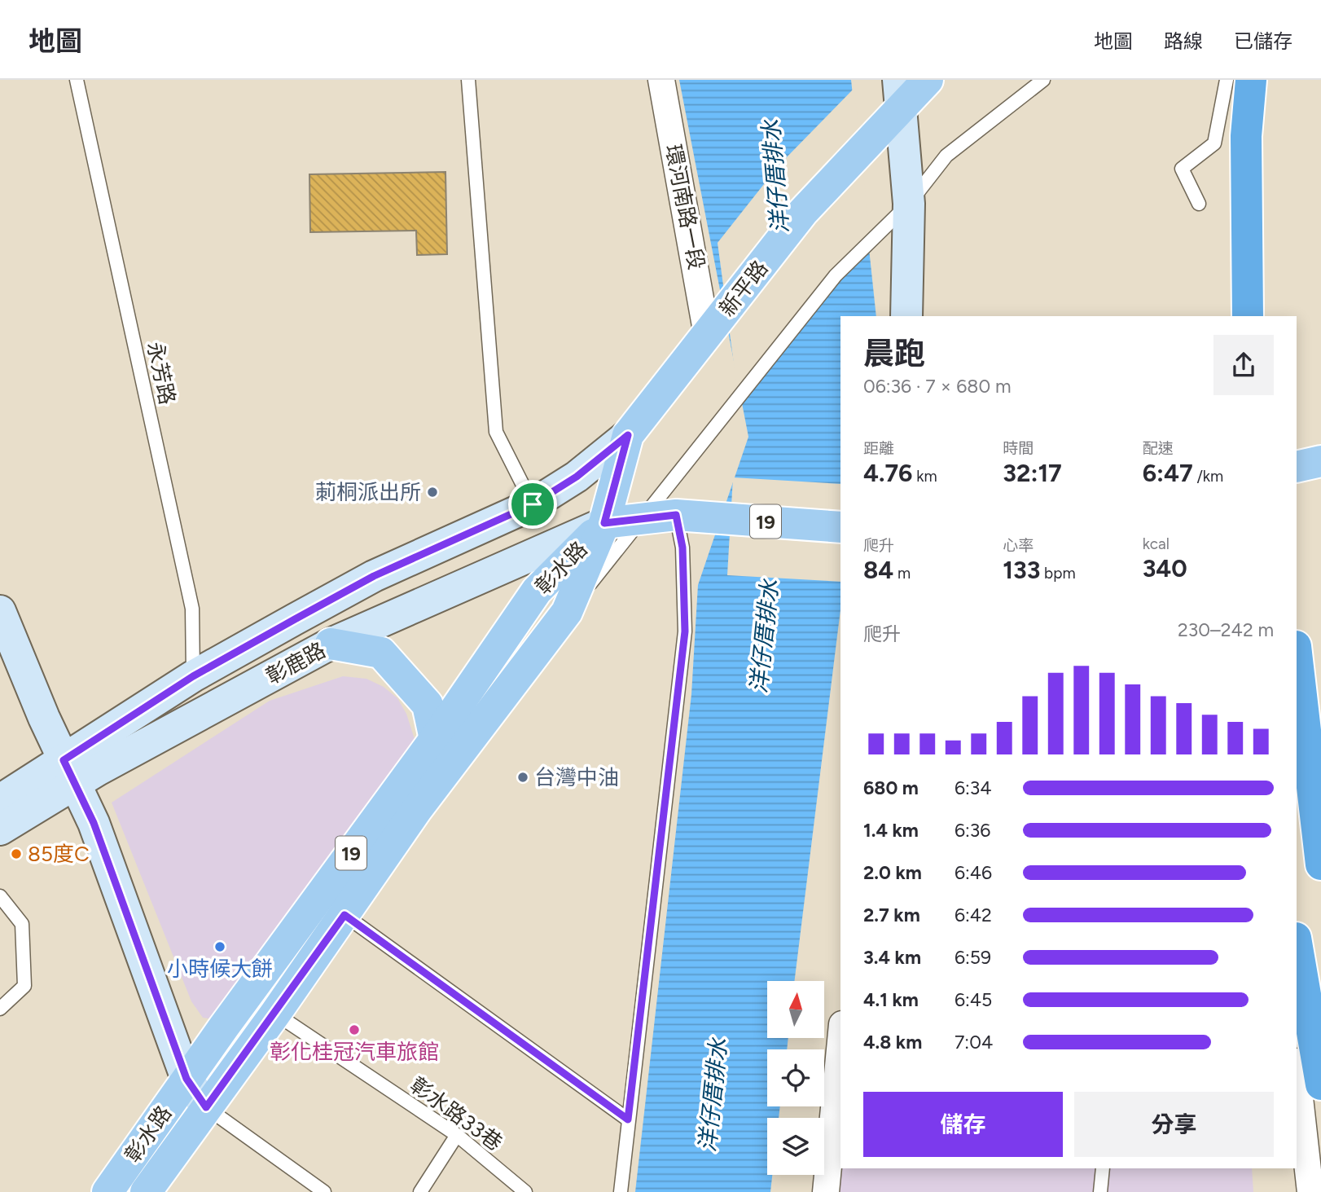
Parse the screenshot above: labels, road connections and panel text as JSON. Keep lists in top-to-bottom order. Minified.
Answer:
{"streets":{"main road":["新平路","19","彰水路","彰鹿路"],"street":["環河南路一段"],"lane":["永芳路","彰水路33巷"]},"crossings":[["環河南路一段","新平路"],["新平路","19"],["新平路","彰水路"],["新平路","彰鹿路"],["永芳路","彰鹿路"],["19","彰水路"],["19","彰鹿路"],["彰水路","彰鹿路"],["彰水路","彰水路33巷"]],"water":["洋仔厝排水"],"places":["莿桐派出所","台灣中油","85度C","小時候大餅","彰化桂冠汽車旅館"],"north":"top","page":{"header":"地圖","nav":["地圖","路線","已儲存"],"heading":["晨跑","06:36 · 7 × 680 m"],"stats":[["距離","4.76 km"],["時間","32:17"],["配速","6:47 /km"],["爬升","84 m"],["心率","133 bpm"],["kcal","340"]],"chart":["爬升","230–242 m"],"list":[{"name":"680 m","note":"6:34"},{"name":"1.4 km","note":"6:36"},{"name":"2.0 km","note":"6:46"},{"name":"2.7 km","note":"6:42"},{"name":"3.4 km","note":"6:59"},{"name":"4.1 km","note":"6:45"},{"name":"4.8 km","note":"7:04"}],"buttons":["儲存","分享"]}}
